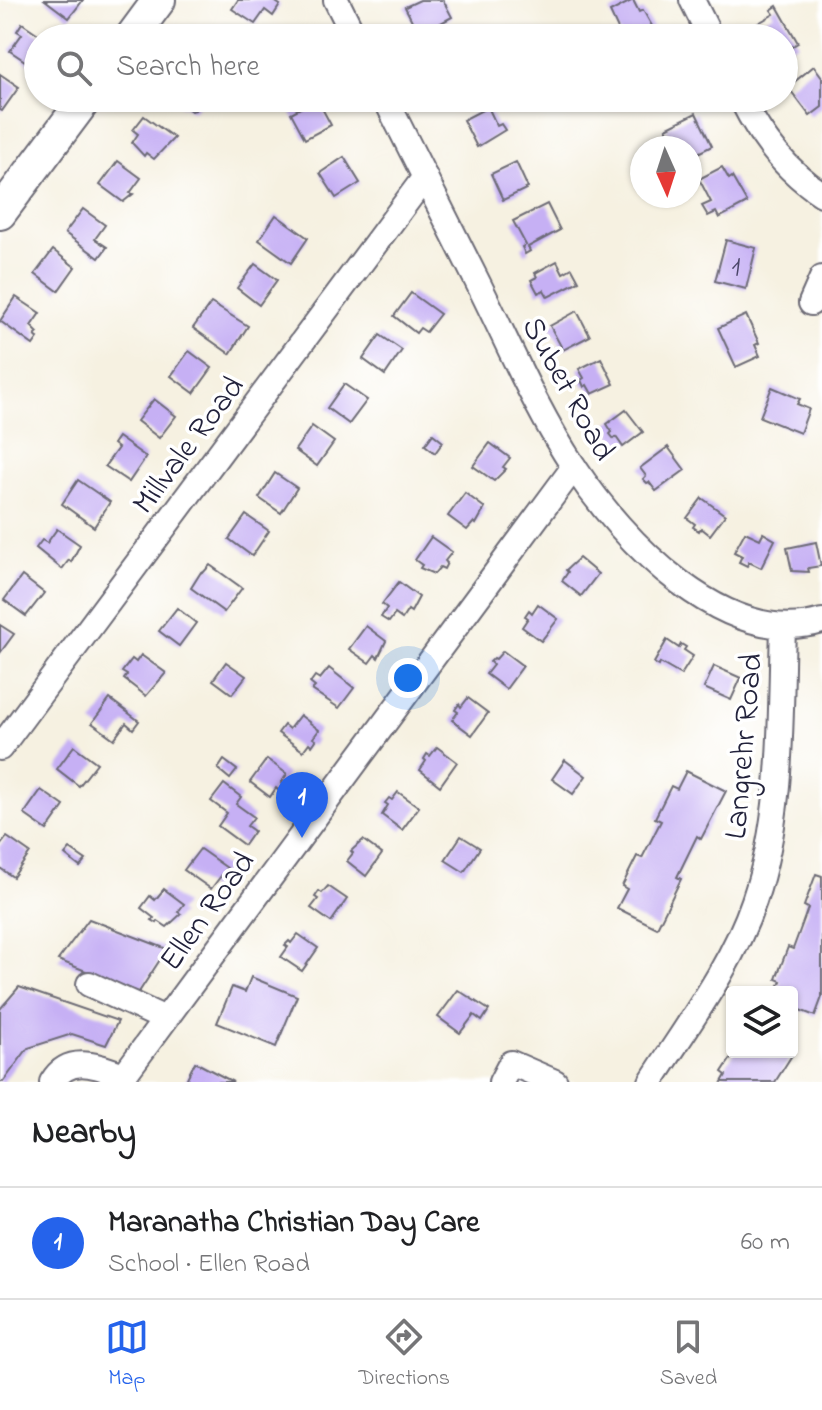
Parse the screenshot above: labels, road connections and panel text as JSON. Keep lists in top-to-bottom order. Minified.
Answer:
{"streets":{"street":["Subet Road","Millvale Road","Langrehr Road","Ellen Road"]},"crossings":[["Subet Road","Millvale Road"],["Subet Road","Langrehr Road"],["Subet Road","Ellen Road"]],"house_numbers":["1"],"north":"bottom","page":{"search":"Search here","pins":"1","heading":"Nearby","list":[{"mark":"1","name":"Maranatha Christian Day Care","note":"School · Ellen Road","value":"60 m"}],"nav":["Map","Directions","Saved"]}}
